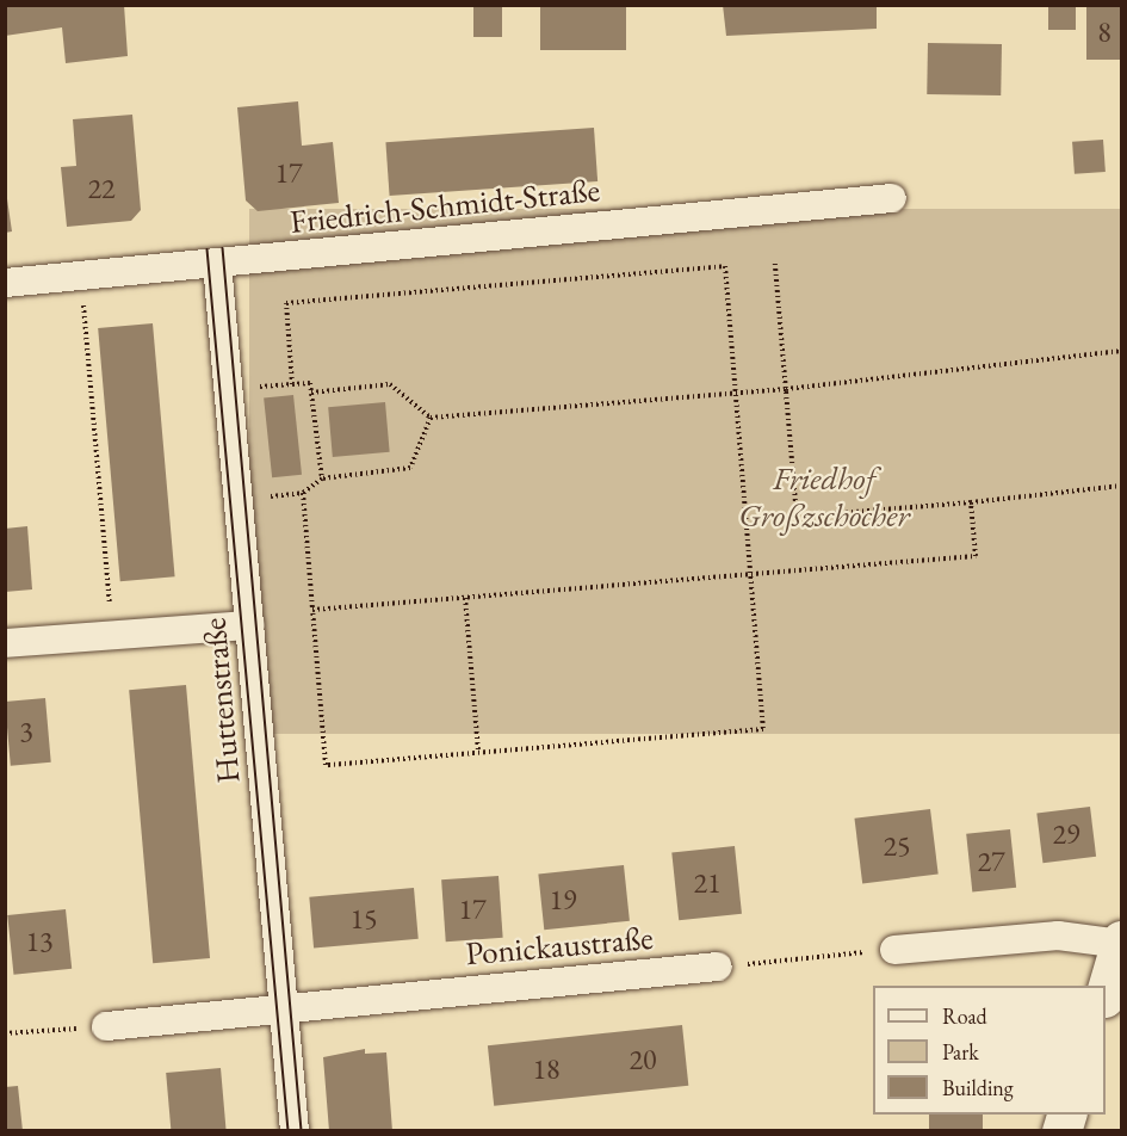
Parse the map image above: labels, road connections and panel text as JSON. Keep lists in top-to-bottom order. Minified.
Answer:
{"streets":{"street":["Friedrich-Schmidt-Straße","Huttenstraße","Ponickaustraße"]},"crossings":[["Friedrich-Schmidt-Straße","Huttenstraße"],["Huttenstraße","Ponickaustraße"]],"parks":["Friedhof Großzschocher"],"house_numbers":["8","17","22","3","29","25","27","21","19","17","15","13","20","18"],"legend":["Road","Park","Building"]}
